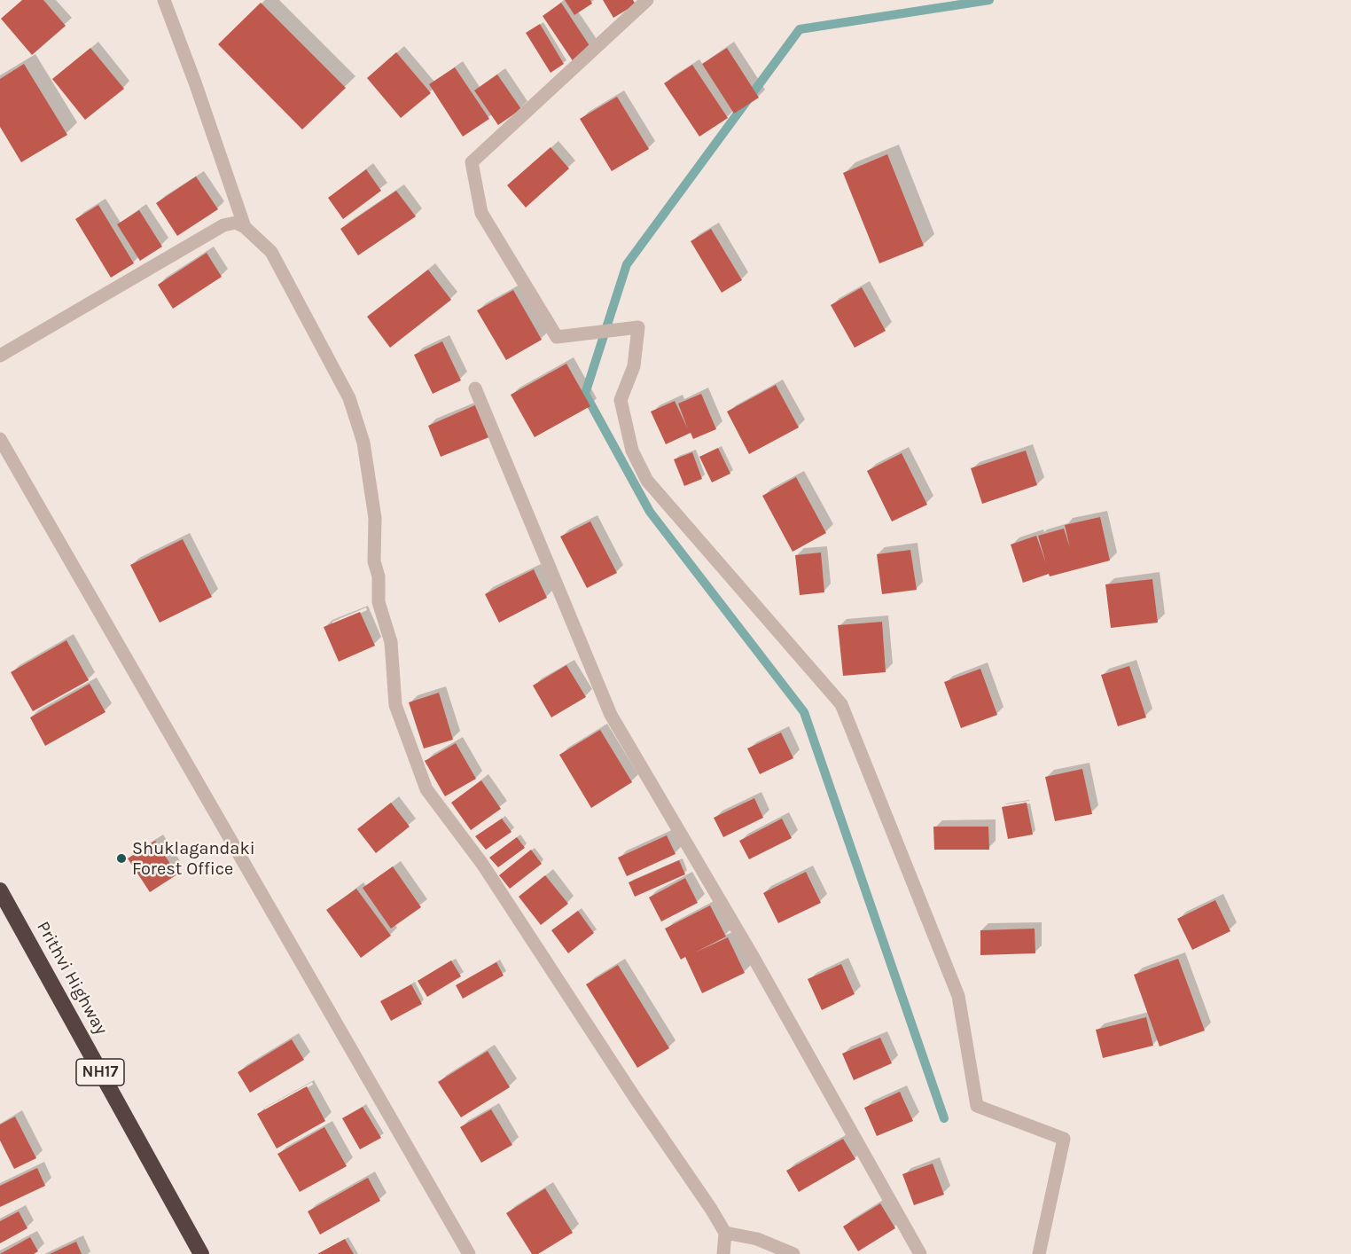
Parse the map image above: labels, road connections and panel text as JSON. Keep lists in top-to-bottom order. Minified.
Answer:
{"streets":{"highway":["Prithvi Highway","NH17"]},"places":["Shuklagandaki Forest Office"]}
